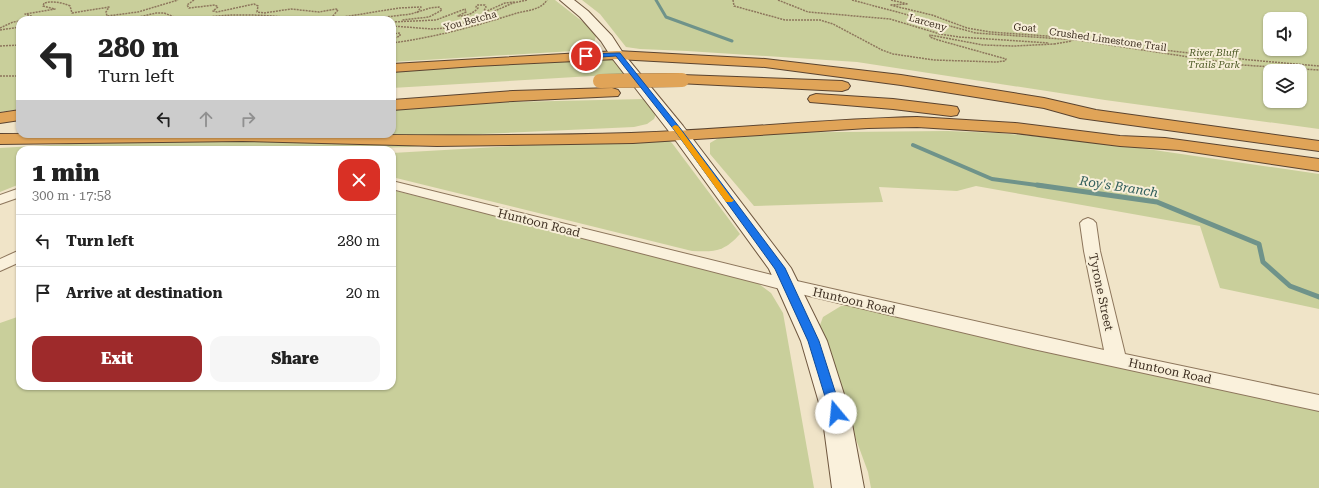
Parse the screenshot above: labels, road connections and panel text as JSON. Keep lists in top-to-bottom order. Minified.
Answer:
{"streets":{"street":["Huntoon Road","Tyrone Street"],"path":["You Betcha","Larceny","Goat","Crushed Limestone Trail"]},"crossings":[["Larceny","Crushed Limestone Trail"],["Huntoon Road","Tyrone Street"]],"water":["Roy's Branch"],"parks":["River Bluff Trails Park"],"page":{"turn":["280 m","Turn left"],"heading":["1 min","300 m · 17:58"],"list":[{"name":"Turn left","value":"280 m"},{"name":"Arrive at destination","value":"20 m"}],"buttons":["Exit","Share"]}}
